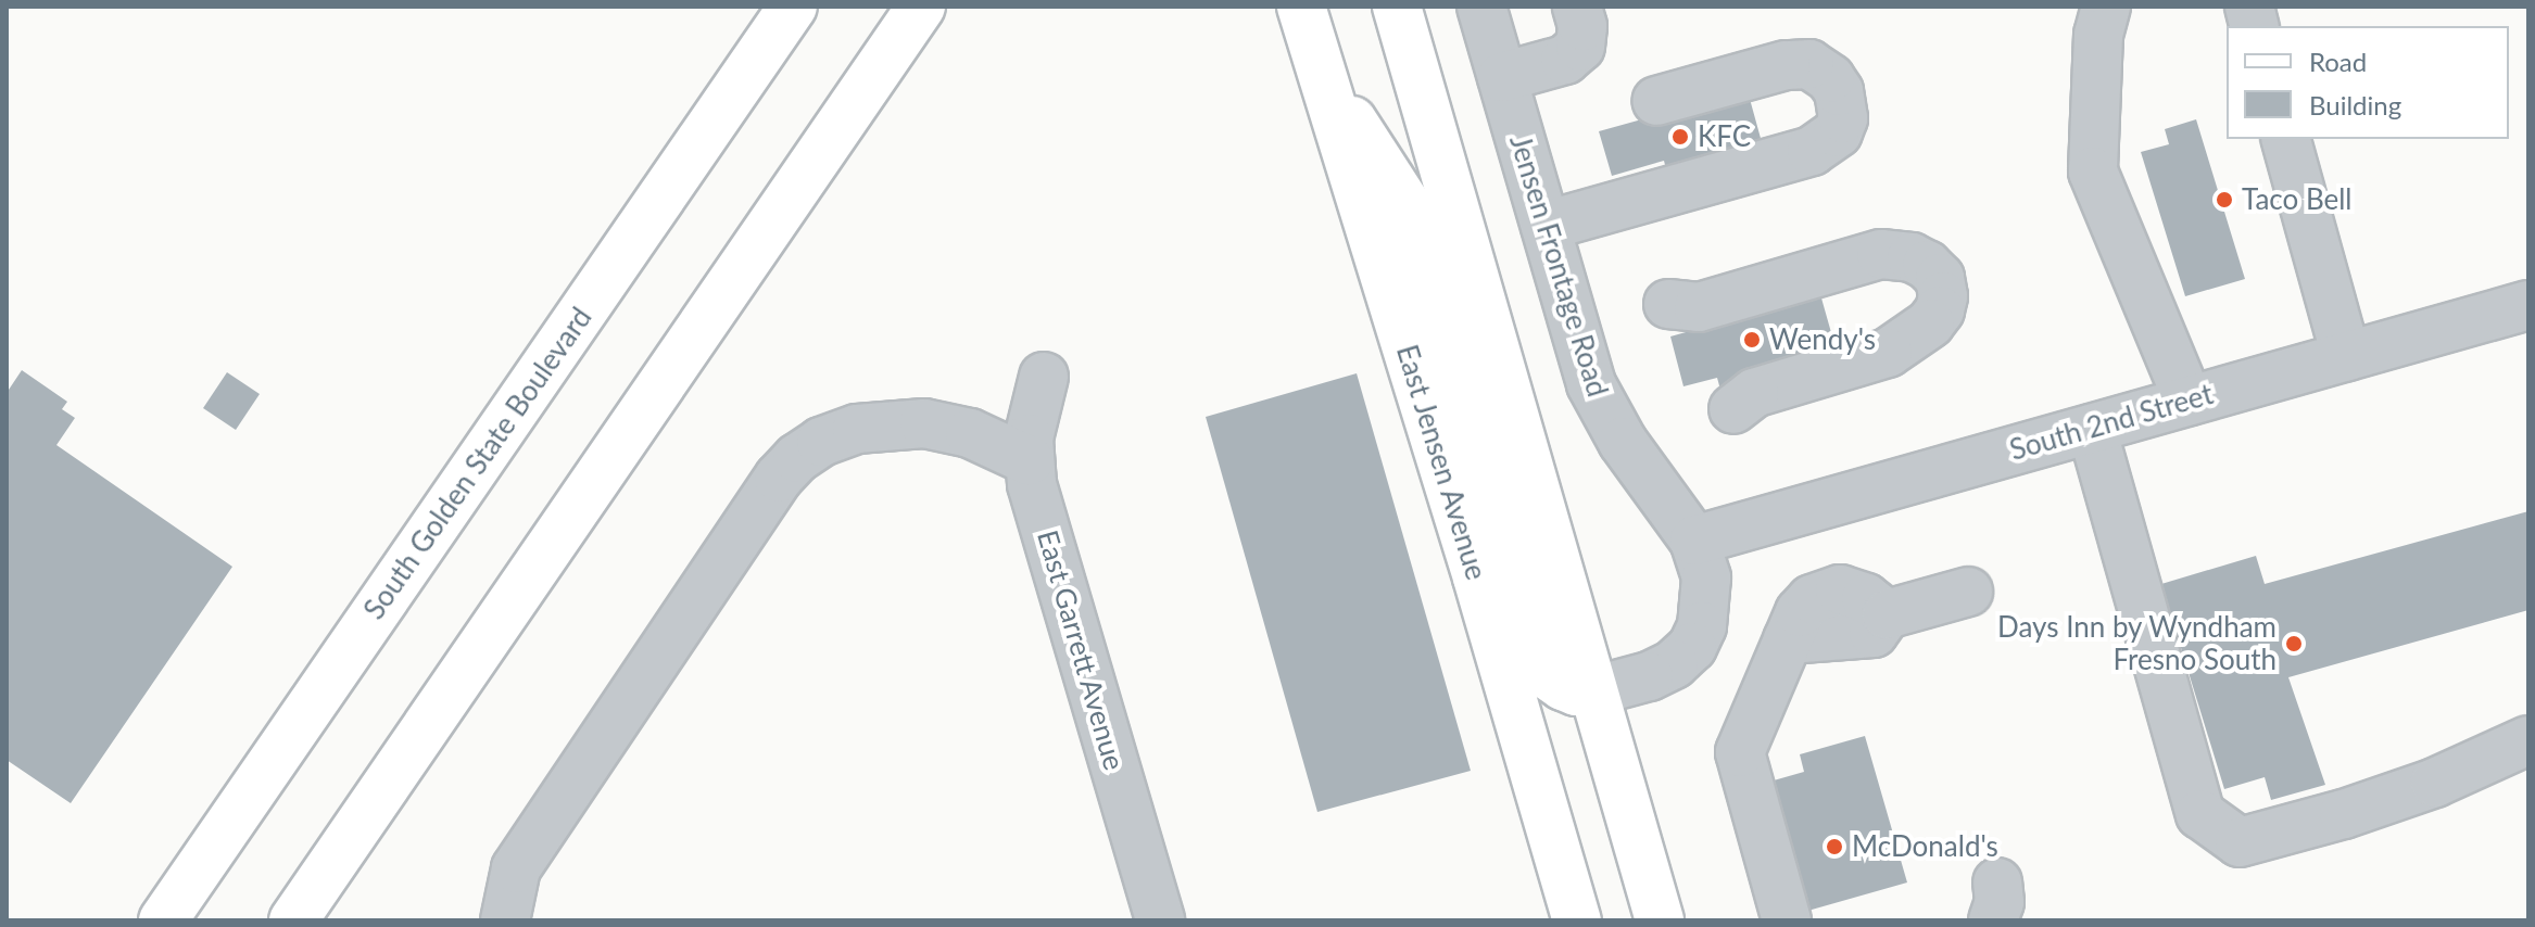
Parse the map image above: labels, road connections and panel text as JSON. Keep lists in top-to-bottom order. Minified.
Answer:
{"streets":{"main road":["East Jensen Avenue","South Golden State Boulevard"],"street":["Jensen Frontage Road","South 2nd Street","East Garrett Avenue"]},"crossings":[["Jensen Frontage Road","South 2nd Street"]],"places":["KFC","Taco Bell","Wendy's","Days Inn by Wyndham Fresno South","McDonald's"],"legend":["Road","Building"]}
